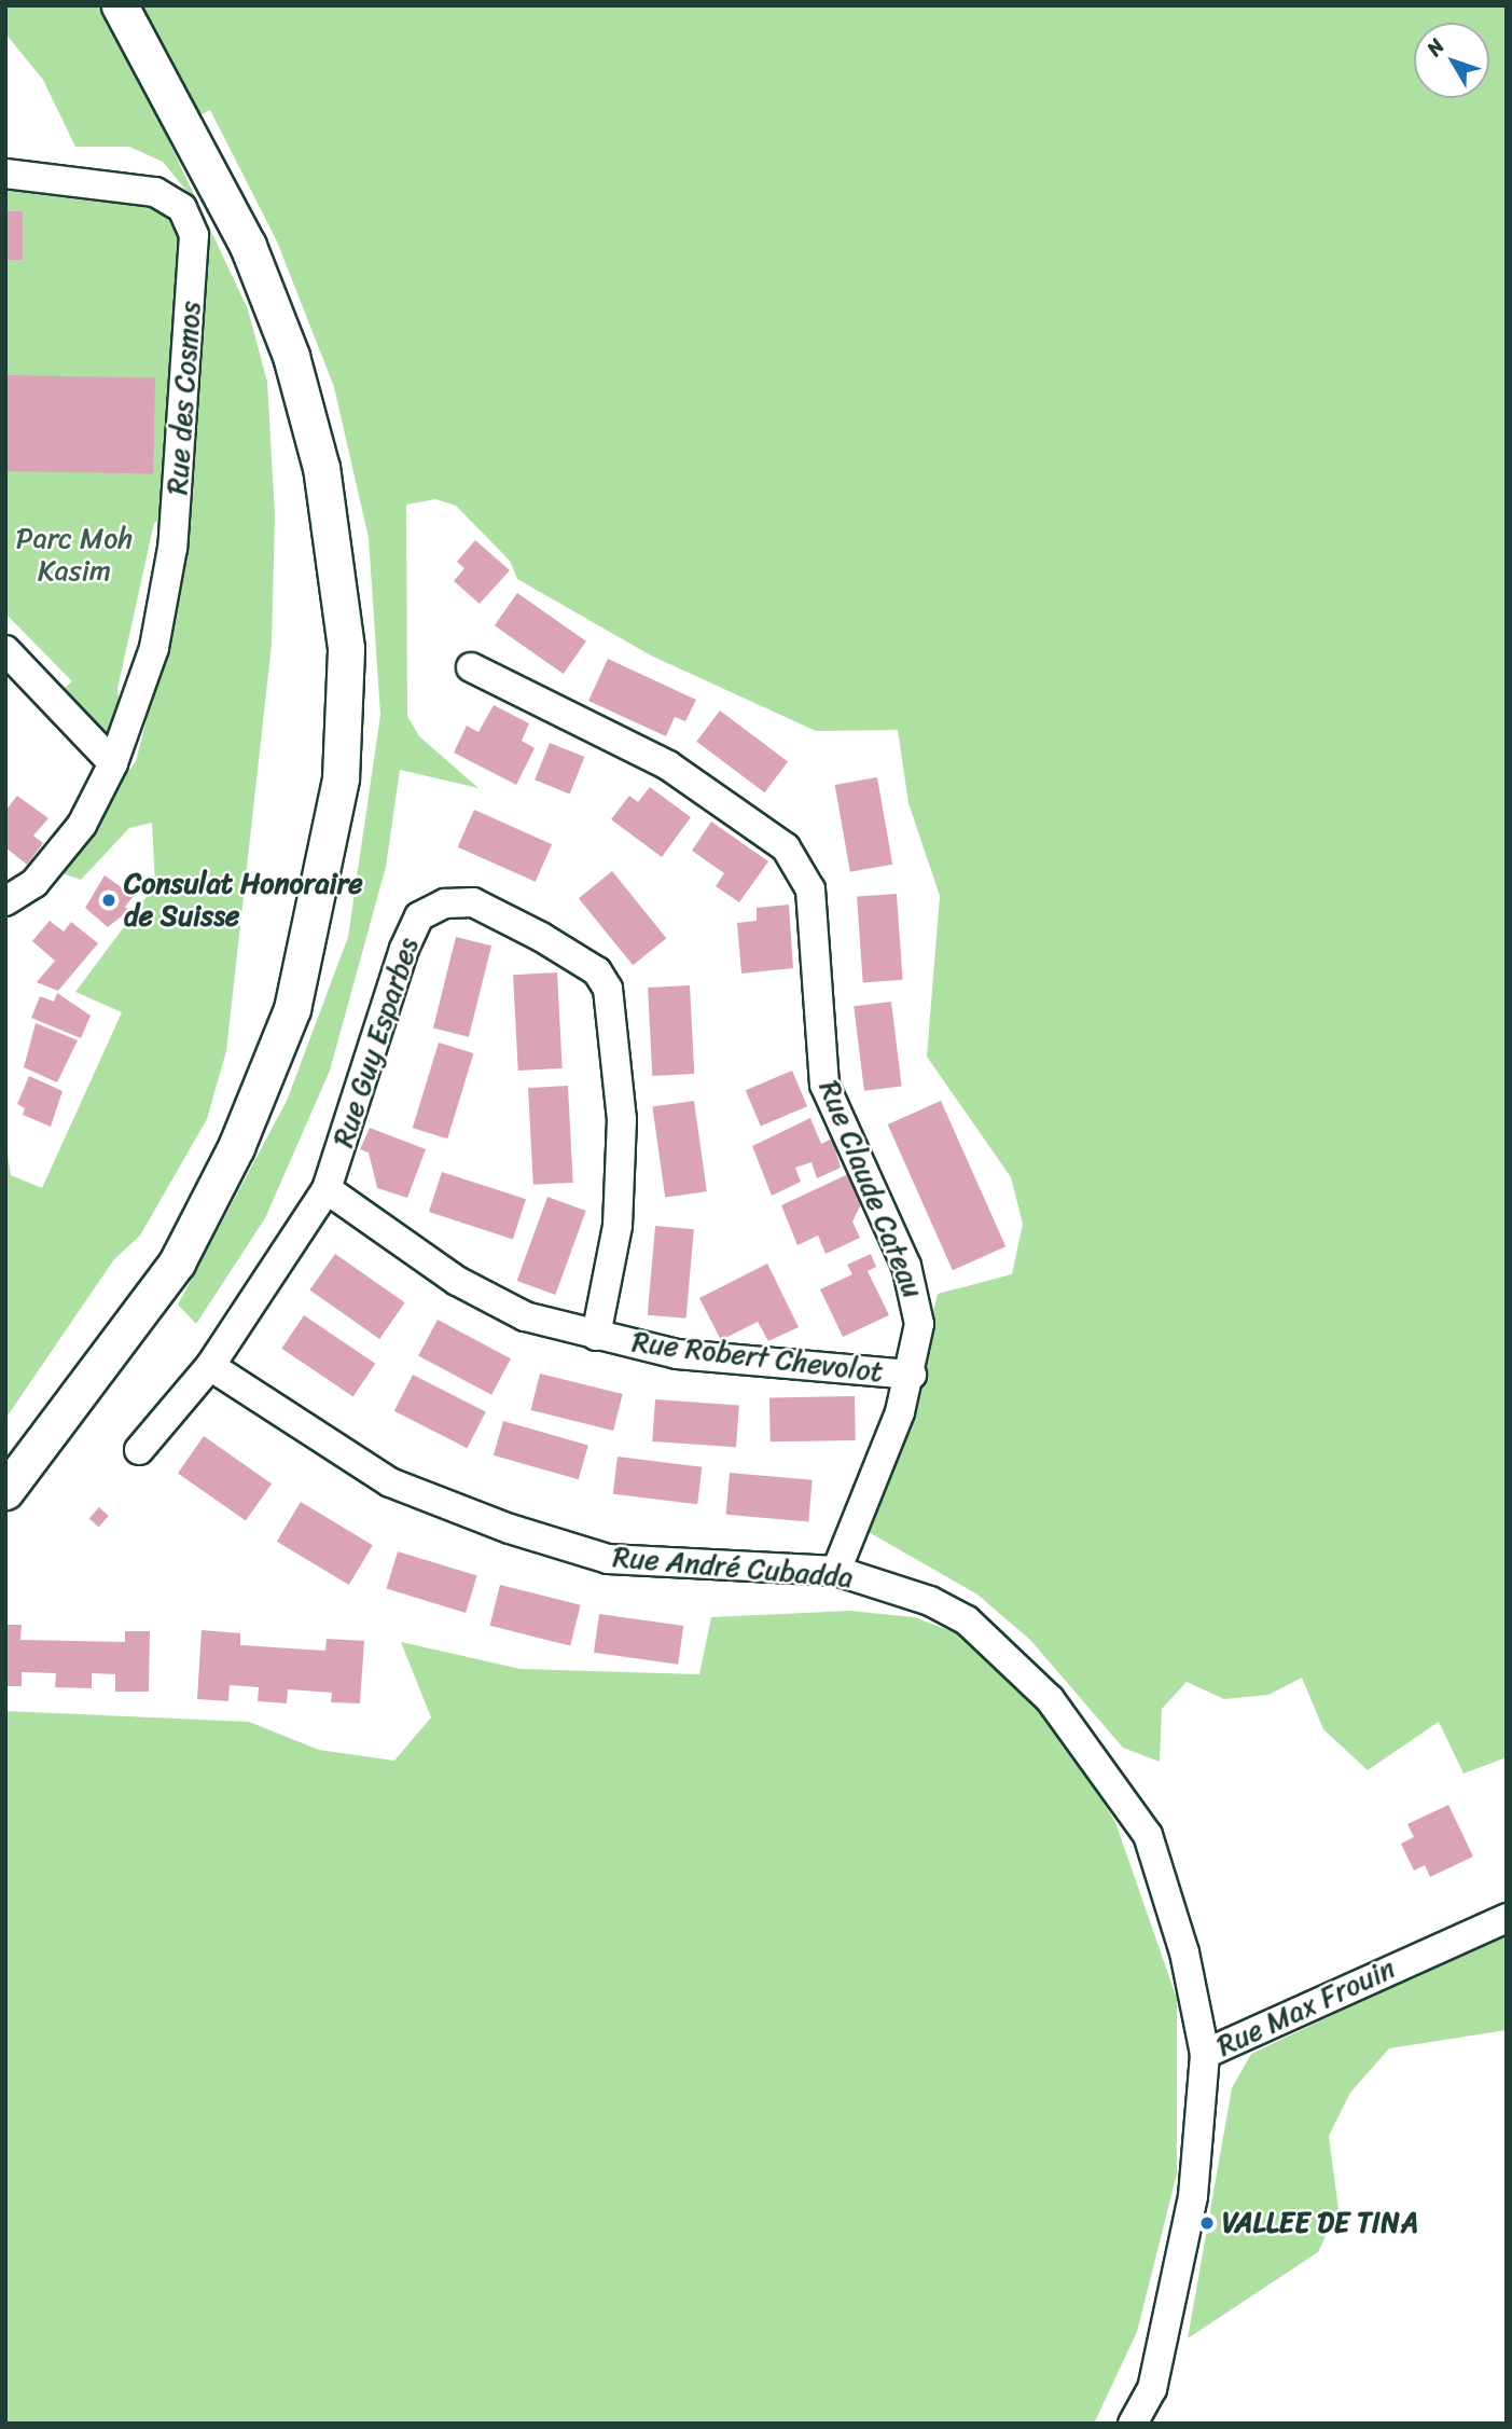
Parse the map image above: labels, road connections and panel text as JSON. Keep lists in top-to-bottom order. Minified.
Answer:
{"streets":{"street":["Rue des Cosmos","Rue Guy Esparbes","Rue Claude Cateau","Rue Robert Chevolot","Rue André Cubadda","Rue Max Frouin"]},"crossings":[["Rue Guy Esparbes","Rue Robert Chevolot"],["Rue Guy Esparbes","Rue André Cubadda"],["Rue Claude Cateau","Rue Robert Chevolot"],["Rue Claude Cateau","Rue André Cubadda"],["Rue André Cubadda","Rue Max Frouin"]],"parks":["Parc Moh Kasim"],"places":["Consulat Honoraire de Suisse","VALLEE DE TINA"],"north":"top left"}
